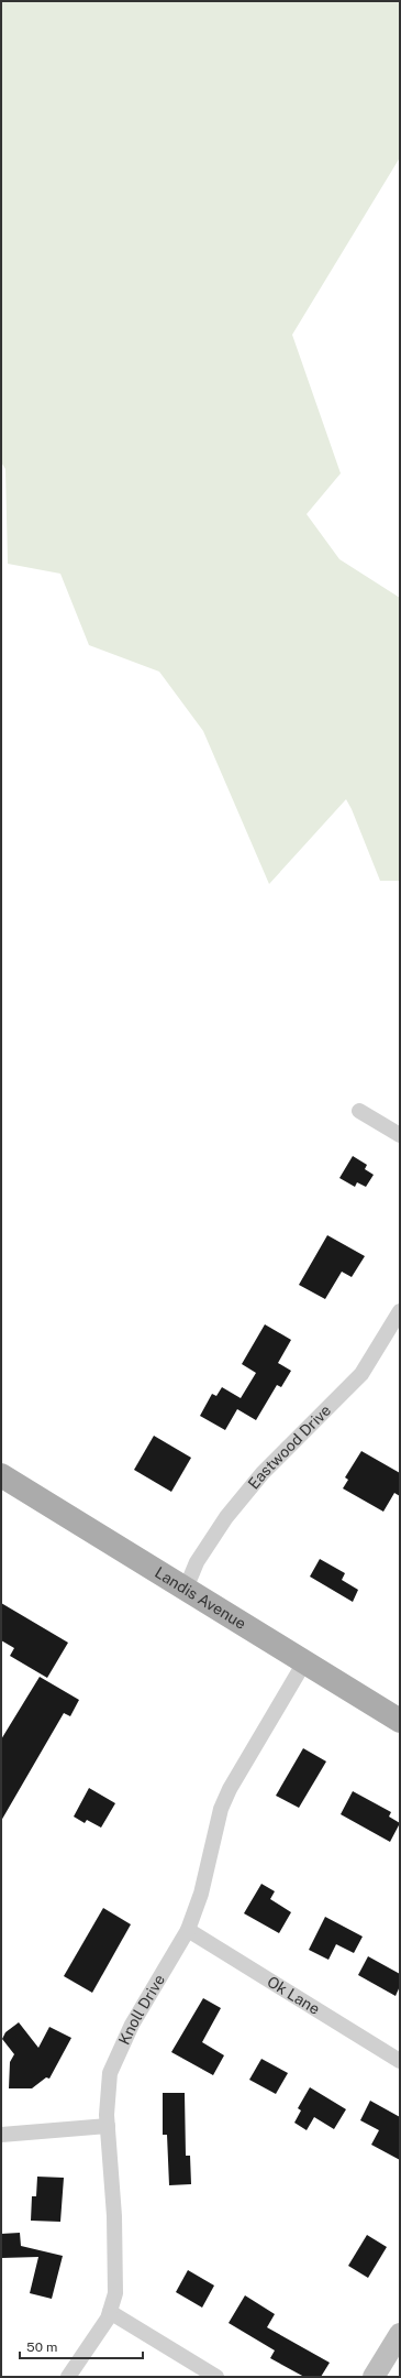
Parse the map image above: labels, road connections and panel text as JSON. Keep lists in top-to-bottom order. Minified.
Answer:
{"streets":{"main road":["Landis Avenue"],"street":["Eastwood Drive","Ok Lane","Knoll Drive"]},"crossings":[["Eastwood Drive","Landis Avenue"],["Landis Avenue","Knoll Drive"],["Ok Lane","Knoll Drive"]],"scale_bar":"50 m"}
